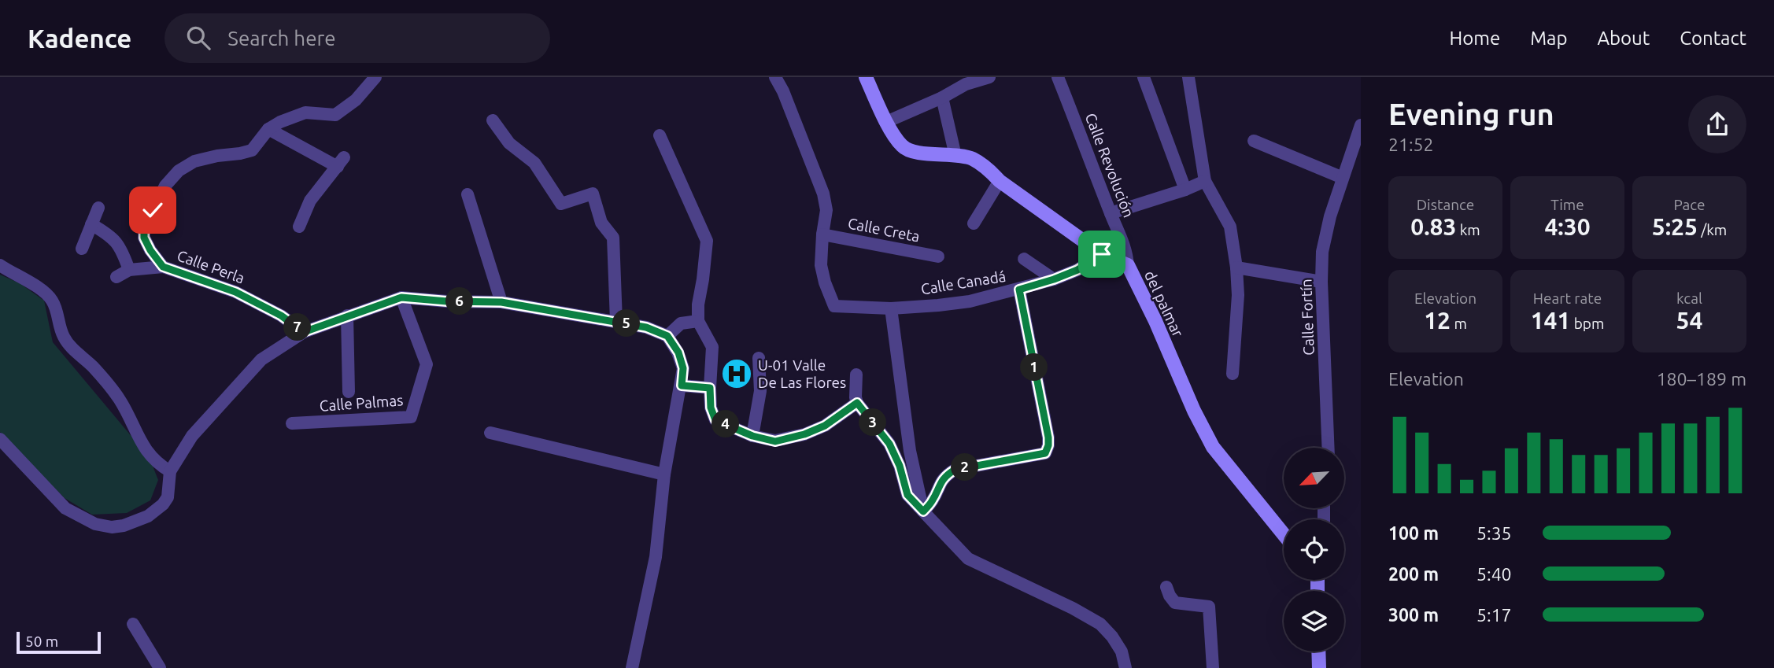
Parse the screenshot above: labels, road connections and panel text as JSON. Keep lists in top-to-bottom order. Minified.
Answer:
{"streets":{"street":["Calle Revolución","Calle Creta","Calle Perla","Calle Canadá","del palmar","Calle Fortín","Calle Palmas"]},"crossings":[["Calle Revolución","del palmar"],["Calle Creta","Calle Canadá"],["Calle Canadá","del palmar"]],"places":{"hospital":["U-01 Valle De Las Flores"]},"scale_bar":"50 m","north":"bottom left","page":{"header":"Kadence","search":"Search here","nav":["Home","Map","About","Contact"],"heading":["Evening run","21:52"],"stats":[["Distance","0.83 km"],["Time","4:30"],["Pace","5:25 /km"],["Elevation","12 m"],["Heart rate","141 bpm"],["kcal","54"]],"pins":["6","5","7","1","3","4","2"],"chart":["Elevation","180–189 m"],"list":[{"name":"100 m","note":"5:35"},{"name":"200 m","note":"5:40"},{"name":"300 m","note":"5:17"}],"scale":"50 m"}}
